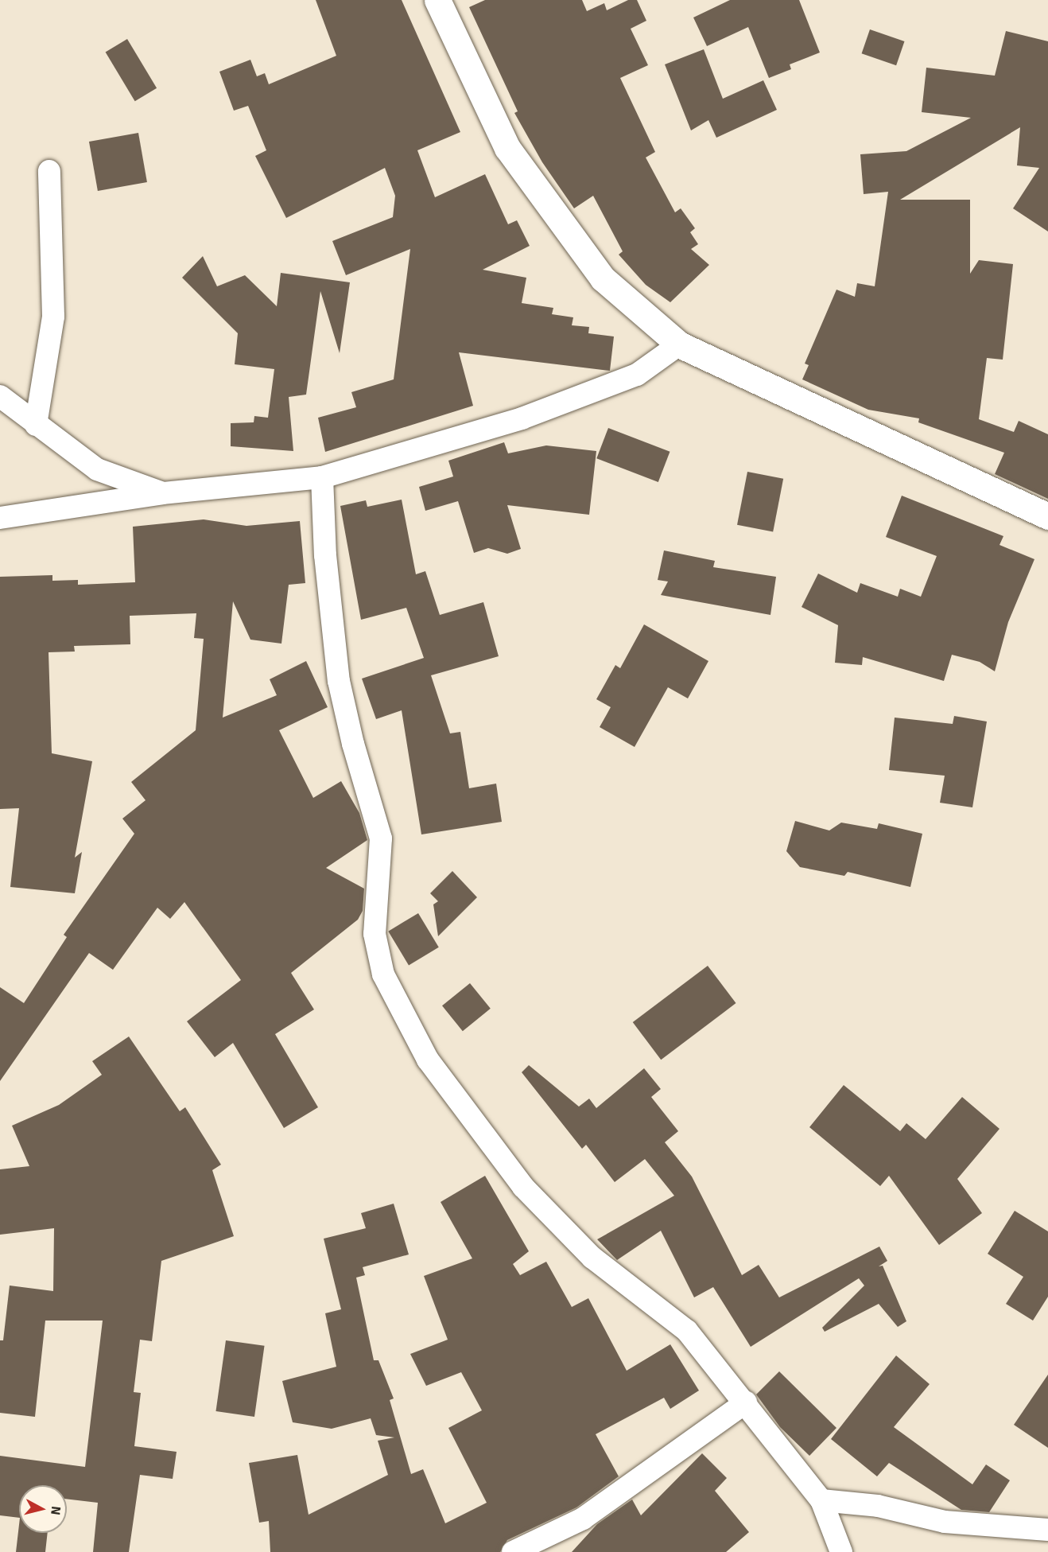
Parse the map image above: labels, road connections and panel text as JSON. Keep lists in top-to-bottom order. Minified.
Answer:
{"north":"right"}
